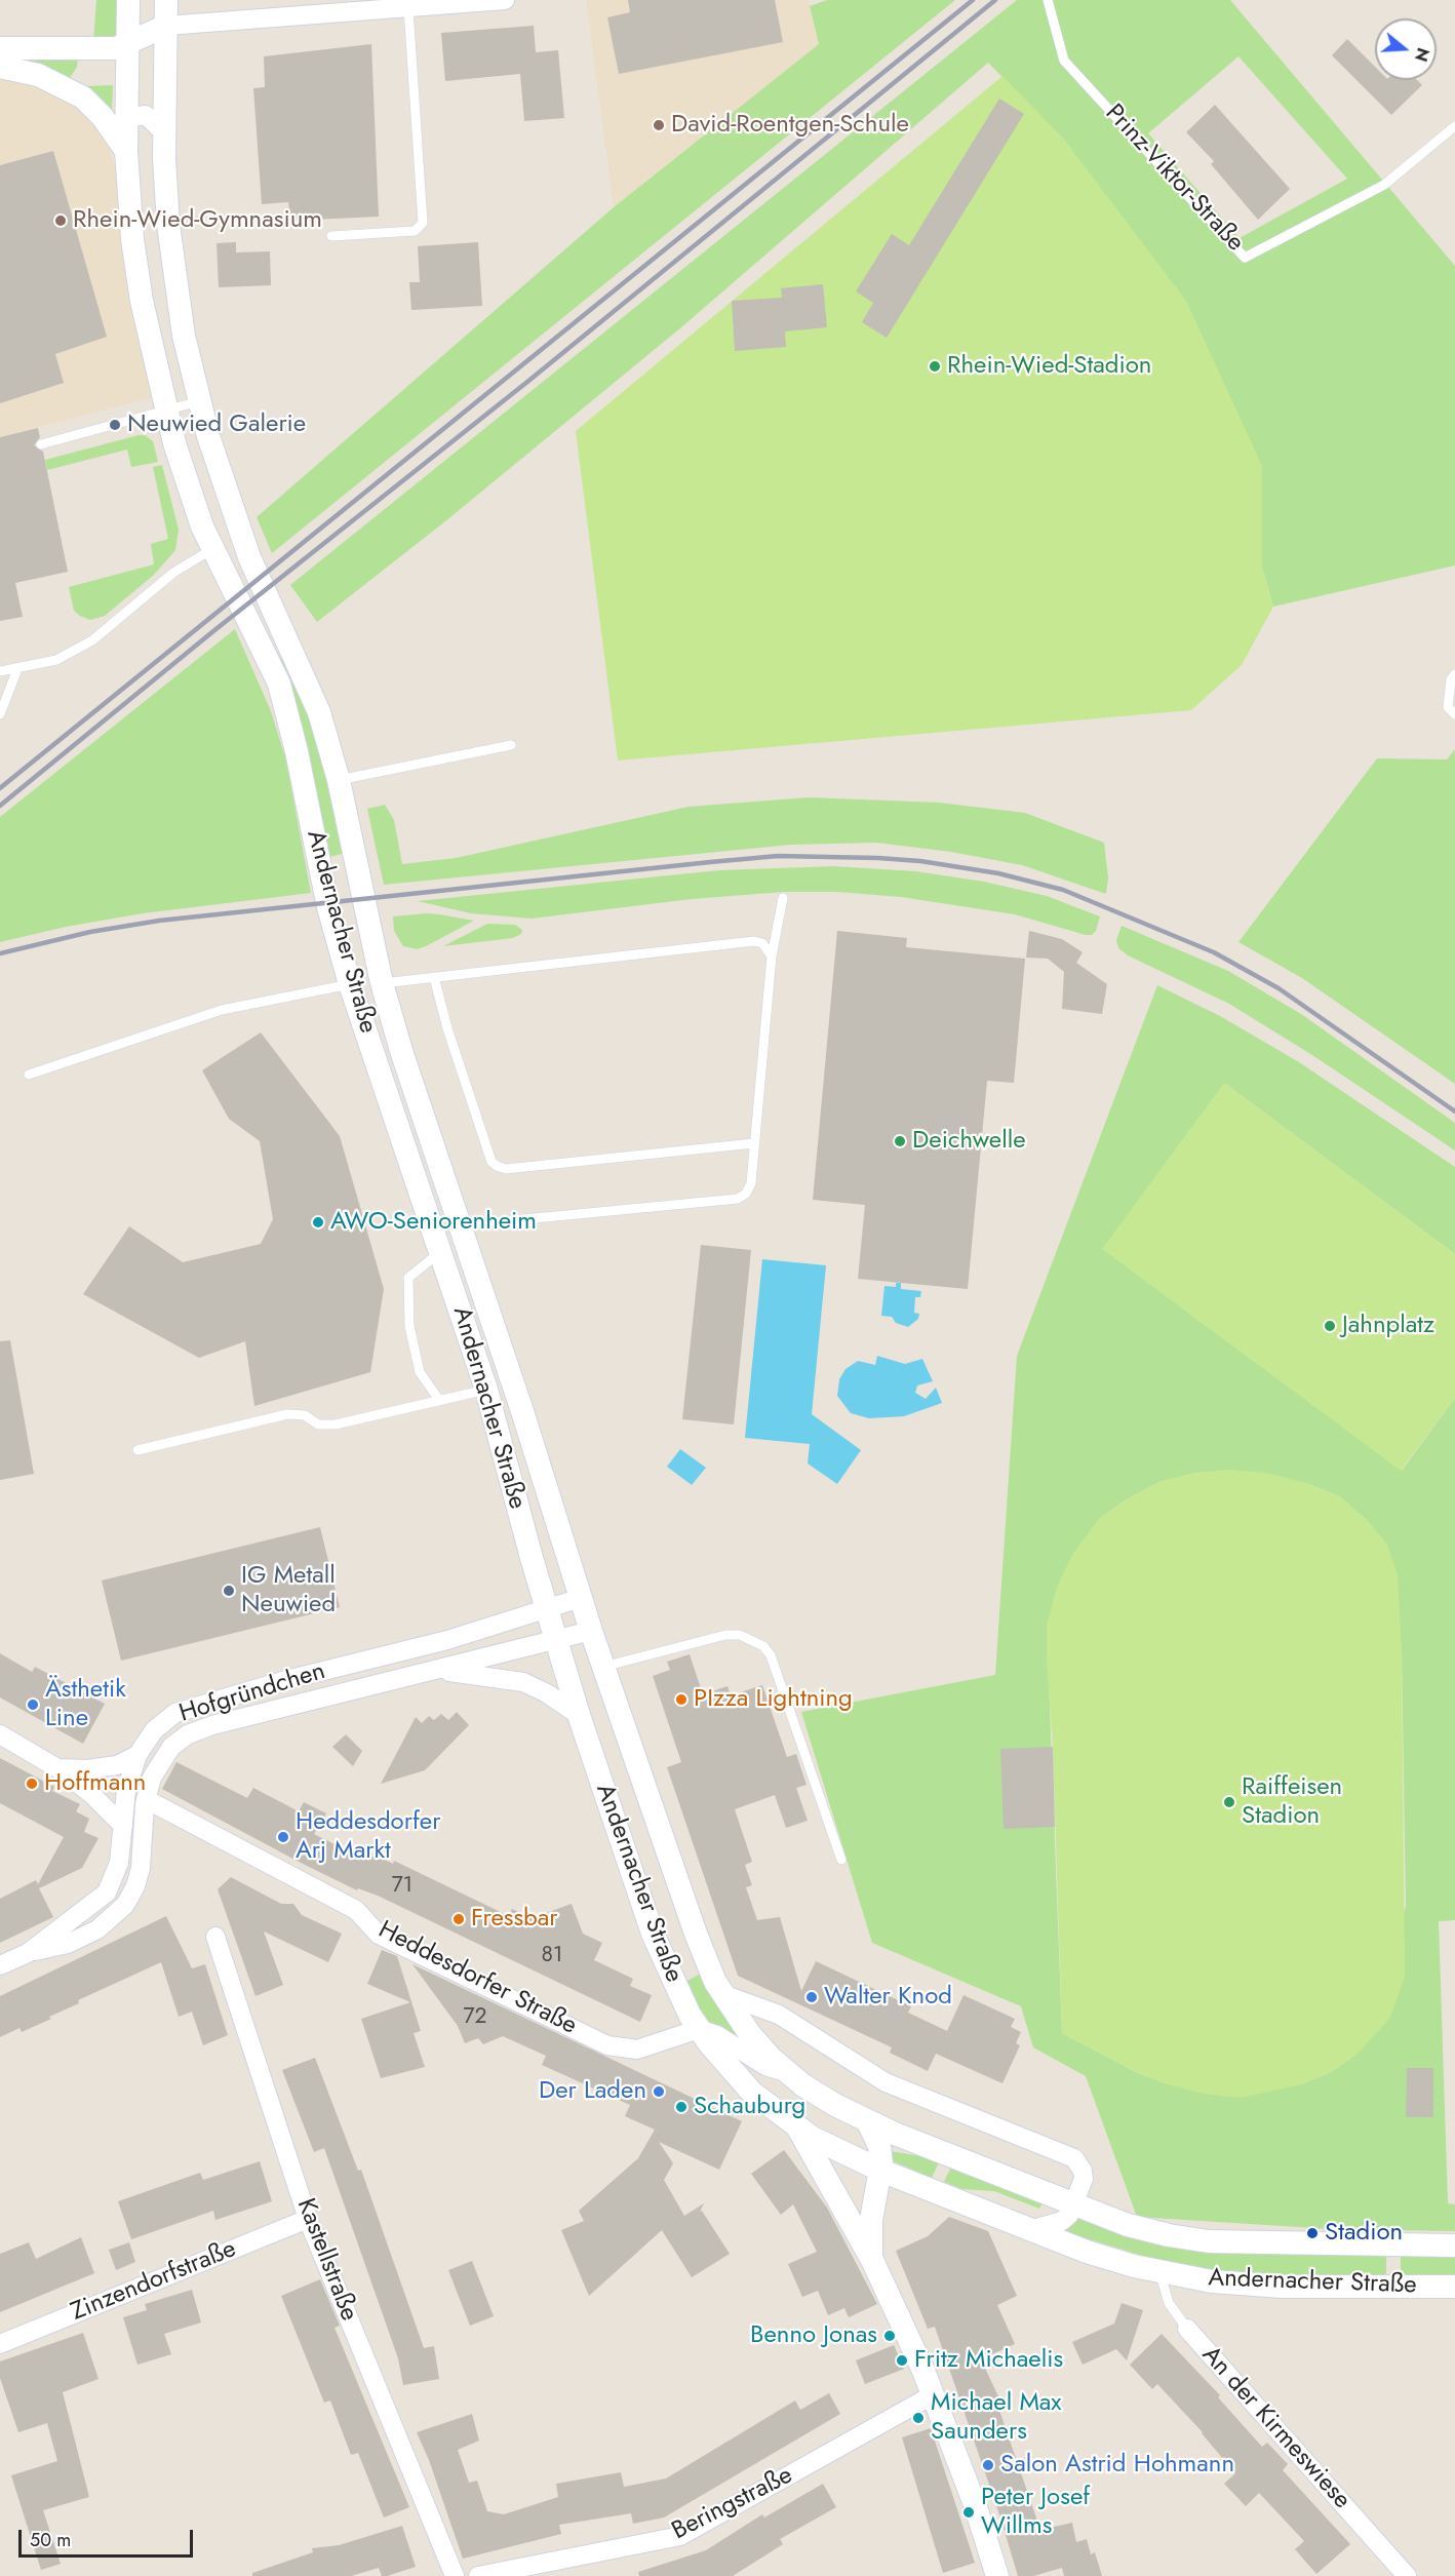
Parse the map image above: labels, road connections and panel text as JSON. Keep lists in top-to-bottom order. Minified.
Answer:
{"streets":{"street":["Andernacher Straße","Hofgründchen","Heddesdorfer Straße","Kastellstraße","Zinzendorfstraße","An der Kirmeswiese","Beringstraße"],"lane":["Prinz-Viktor-Straße"]},"crossings":[["Andernacher Straße","Hofgründchen"],["Andernacher Straße","Heddesdorfer Straße"],["Andernacher Straße","An der Kirmeswiese"],["Hofgründchen","Heddesdorfer Straße"],["Kastellstraße","Zinzendorfstraße"]],"places":["David-Roentgen-Schule","Rhein-Wied-Gymnasium","Rhein-Wied-Stadion","Neuwied Galerie","Deichwelle","AWO-Seniorenheim","Jahnplatz","IG Metall Neuwied","PIzza Lightning","Ästhetik Line","Hoffmann","Raiffeisen Stadion","Heddesdorfer Arj Markt","Fressbar","Walter Knod","Der Laden","Schauburg","Stadion","Benno Jonas","Fritz Michaelis","Michael Max Saunders","Salon Astrid Hohmann","Peter Josef Willms"],"house_numbers":["71","81","72"],"scale_bar":"50 m","north":"right"}
